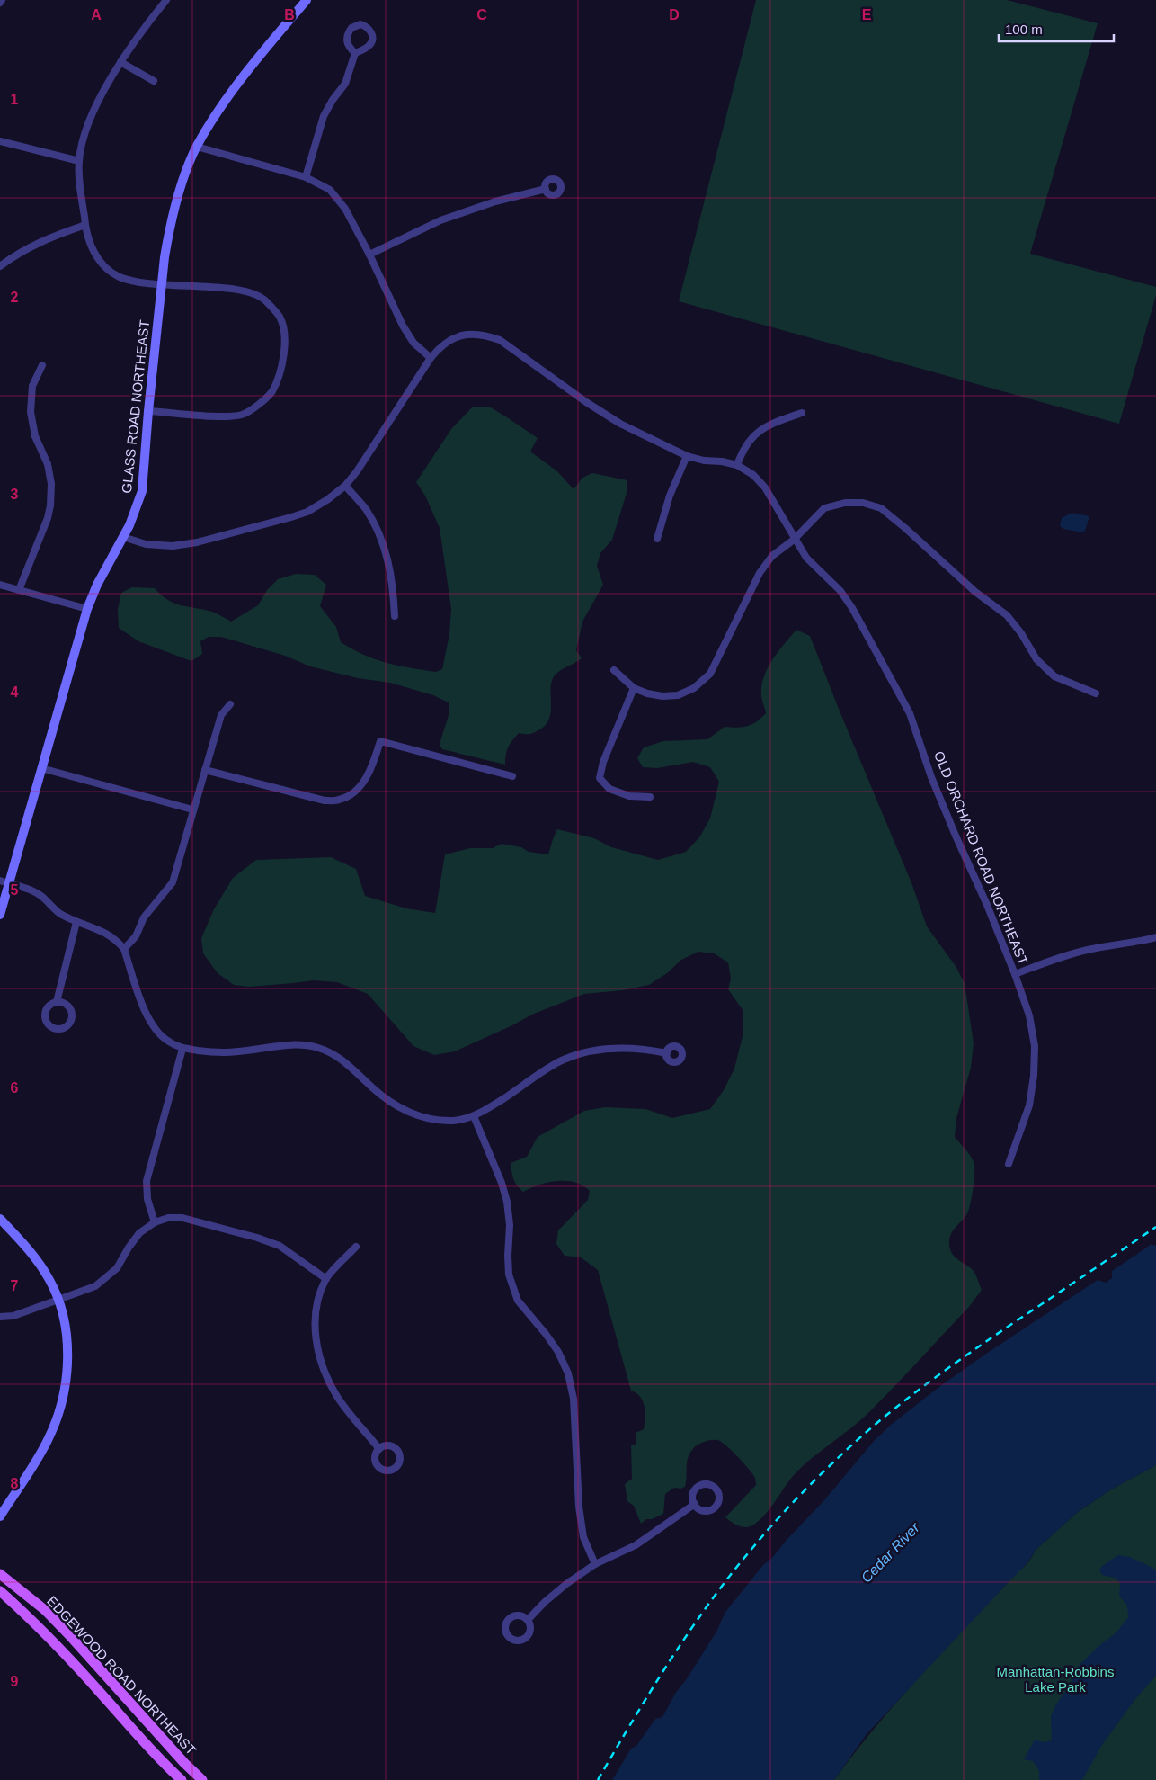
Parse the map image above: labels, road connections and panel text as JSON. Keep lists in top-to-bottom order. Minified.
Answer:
{"streets":{"main road":["EDGEWOOD ROAD NORTHEAST"],"street":["GLASS ROAD NORTHEAST","OLD ORCHARD ROAD NORTHEAST"]},"crossings":[["GLASS ROAD NORTHEAST","OLD ORCHARD ROAD NORTHEAST"]],"water":["Cedar River"],"parks":["Manhattan-Robbins Lake Park"],"scale_bar":"100 m","grid":{"columns":["A","B","C","D","E"],"rows":["1","2","3","4","5","6","7","8","9"]}}
